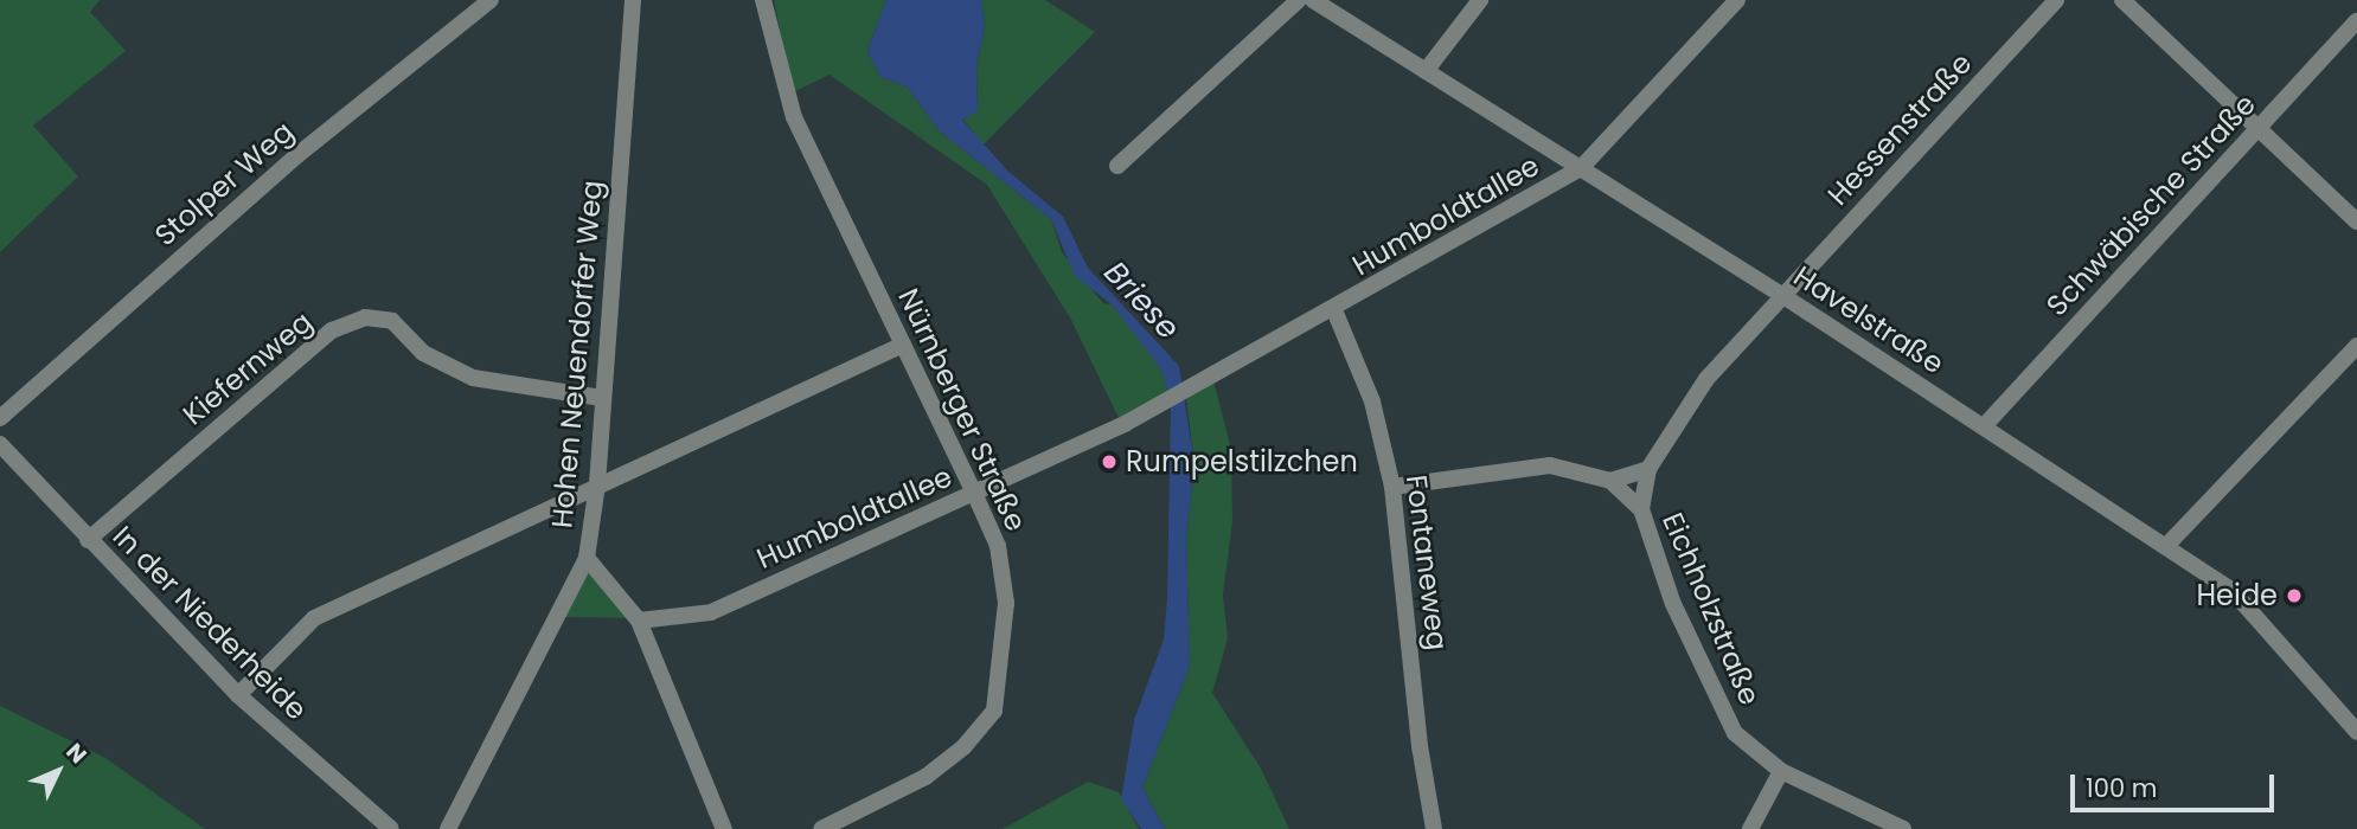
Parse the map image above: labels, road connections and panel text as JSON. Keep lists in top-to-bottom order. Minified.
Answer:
{"streets":{"street":["Hessenstraße","Stolper Weg","Schwäbische Straße","Humboldtallee","Havelstraße","Hohen Neuendorfer Weg","Kiefernweg","Nürnberger Straße","Fontaneweg","Eichholzstraße","In der Niederheide"]},"crossings":[["Hessenstraße","Havelstraße"],["Hessenstraße","Eichholzstraße"],["Schwäbische Straße","Havelstraße"],["Humboldtallee","Havelstraße"],["Humboldtallee","Nürnberger Straße"],["Humboldtallee","Fontaneweg"],["Havelstraße","Eichholzstraße"],["Hohen Neuendorfer Weg","Kiefernweg"],["Kiefernweg","In der Niederheide"],["Fontaneweg","Eichholzstraße"]],"water":["Briese"],"places":["Rumpelstilzchen","Heide"],"scale_bar":"100 m","north":"top right"}
